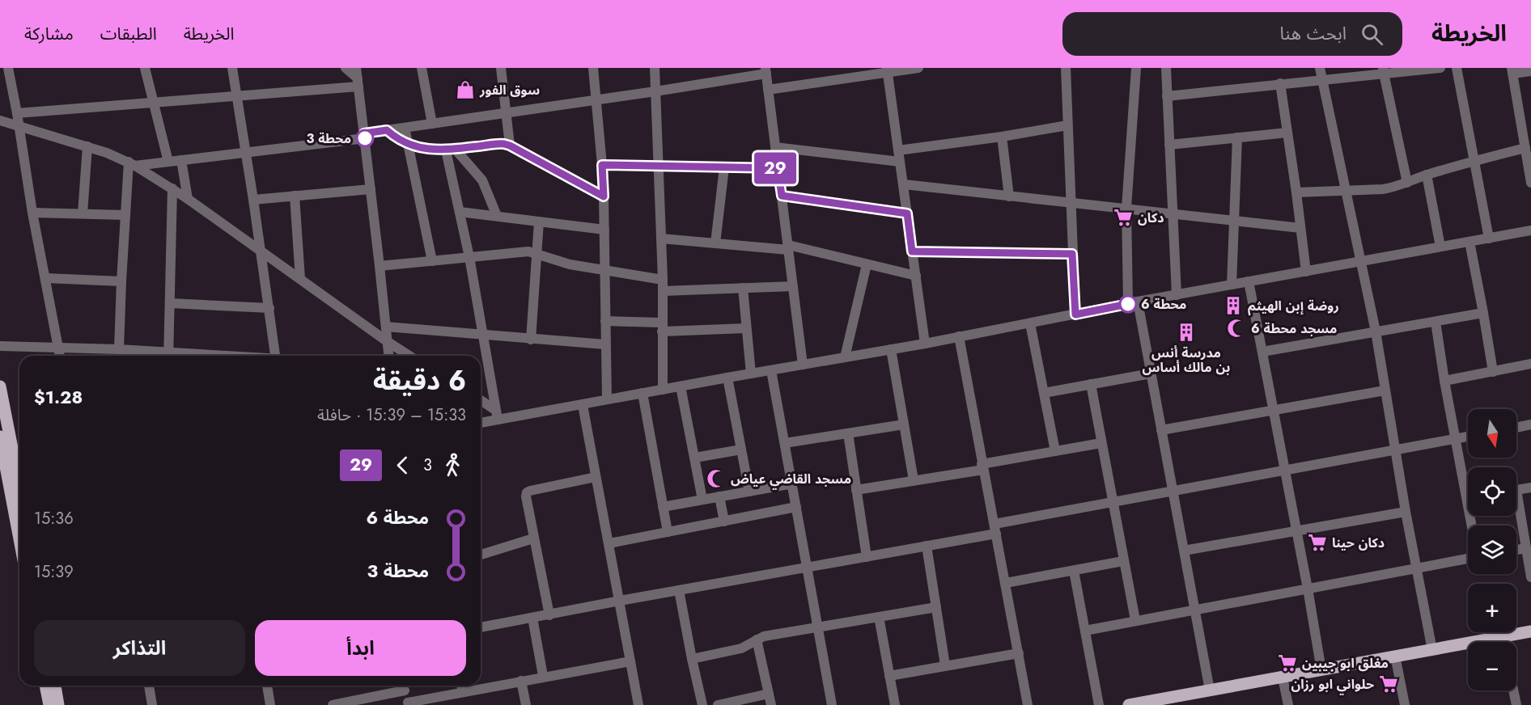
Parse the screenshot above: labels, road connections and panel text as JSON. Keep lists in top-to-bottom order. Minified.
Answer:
{"places":{"shop":["سوق الفور"],"other":["محطة 3","محطة 6"],"supermarket":["دكان","دكان حينا","مغلق ابو جيبين","حلواني ابو رزان"],"building":["روضة إبن الهيثم","مدرسة أنس بن مالك أساس"],"mosque":["مسجد محطة 6","مسجد القاضي عياض"]},"lines":["bus line 29"],"north":"bottom","page":{"header":"الخريطة","search":"ابحث هنا","nav":["الخريطة","الطبقات","مشاركة"],"on_map":"29","heading":["6 دقيقة","15:33 – 15:39 · حافلة","$1.28"],"map_buttons":["+","−"],"legs":["3","29"],"list":[{"name":"محطة 6","value":"15:36"},{"name":"محطة 3","value":"15:39"}],"buttons":["ابدأ","التذاكر"]}}
